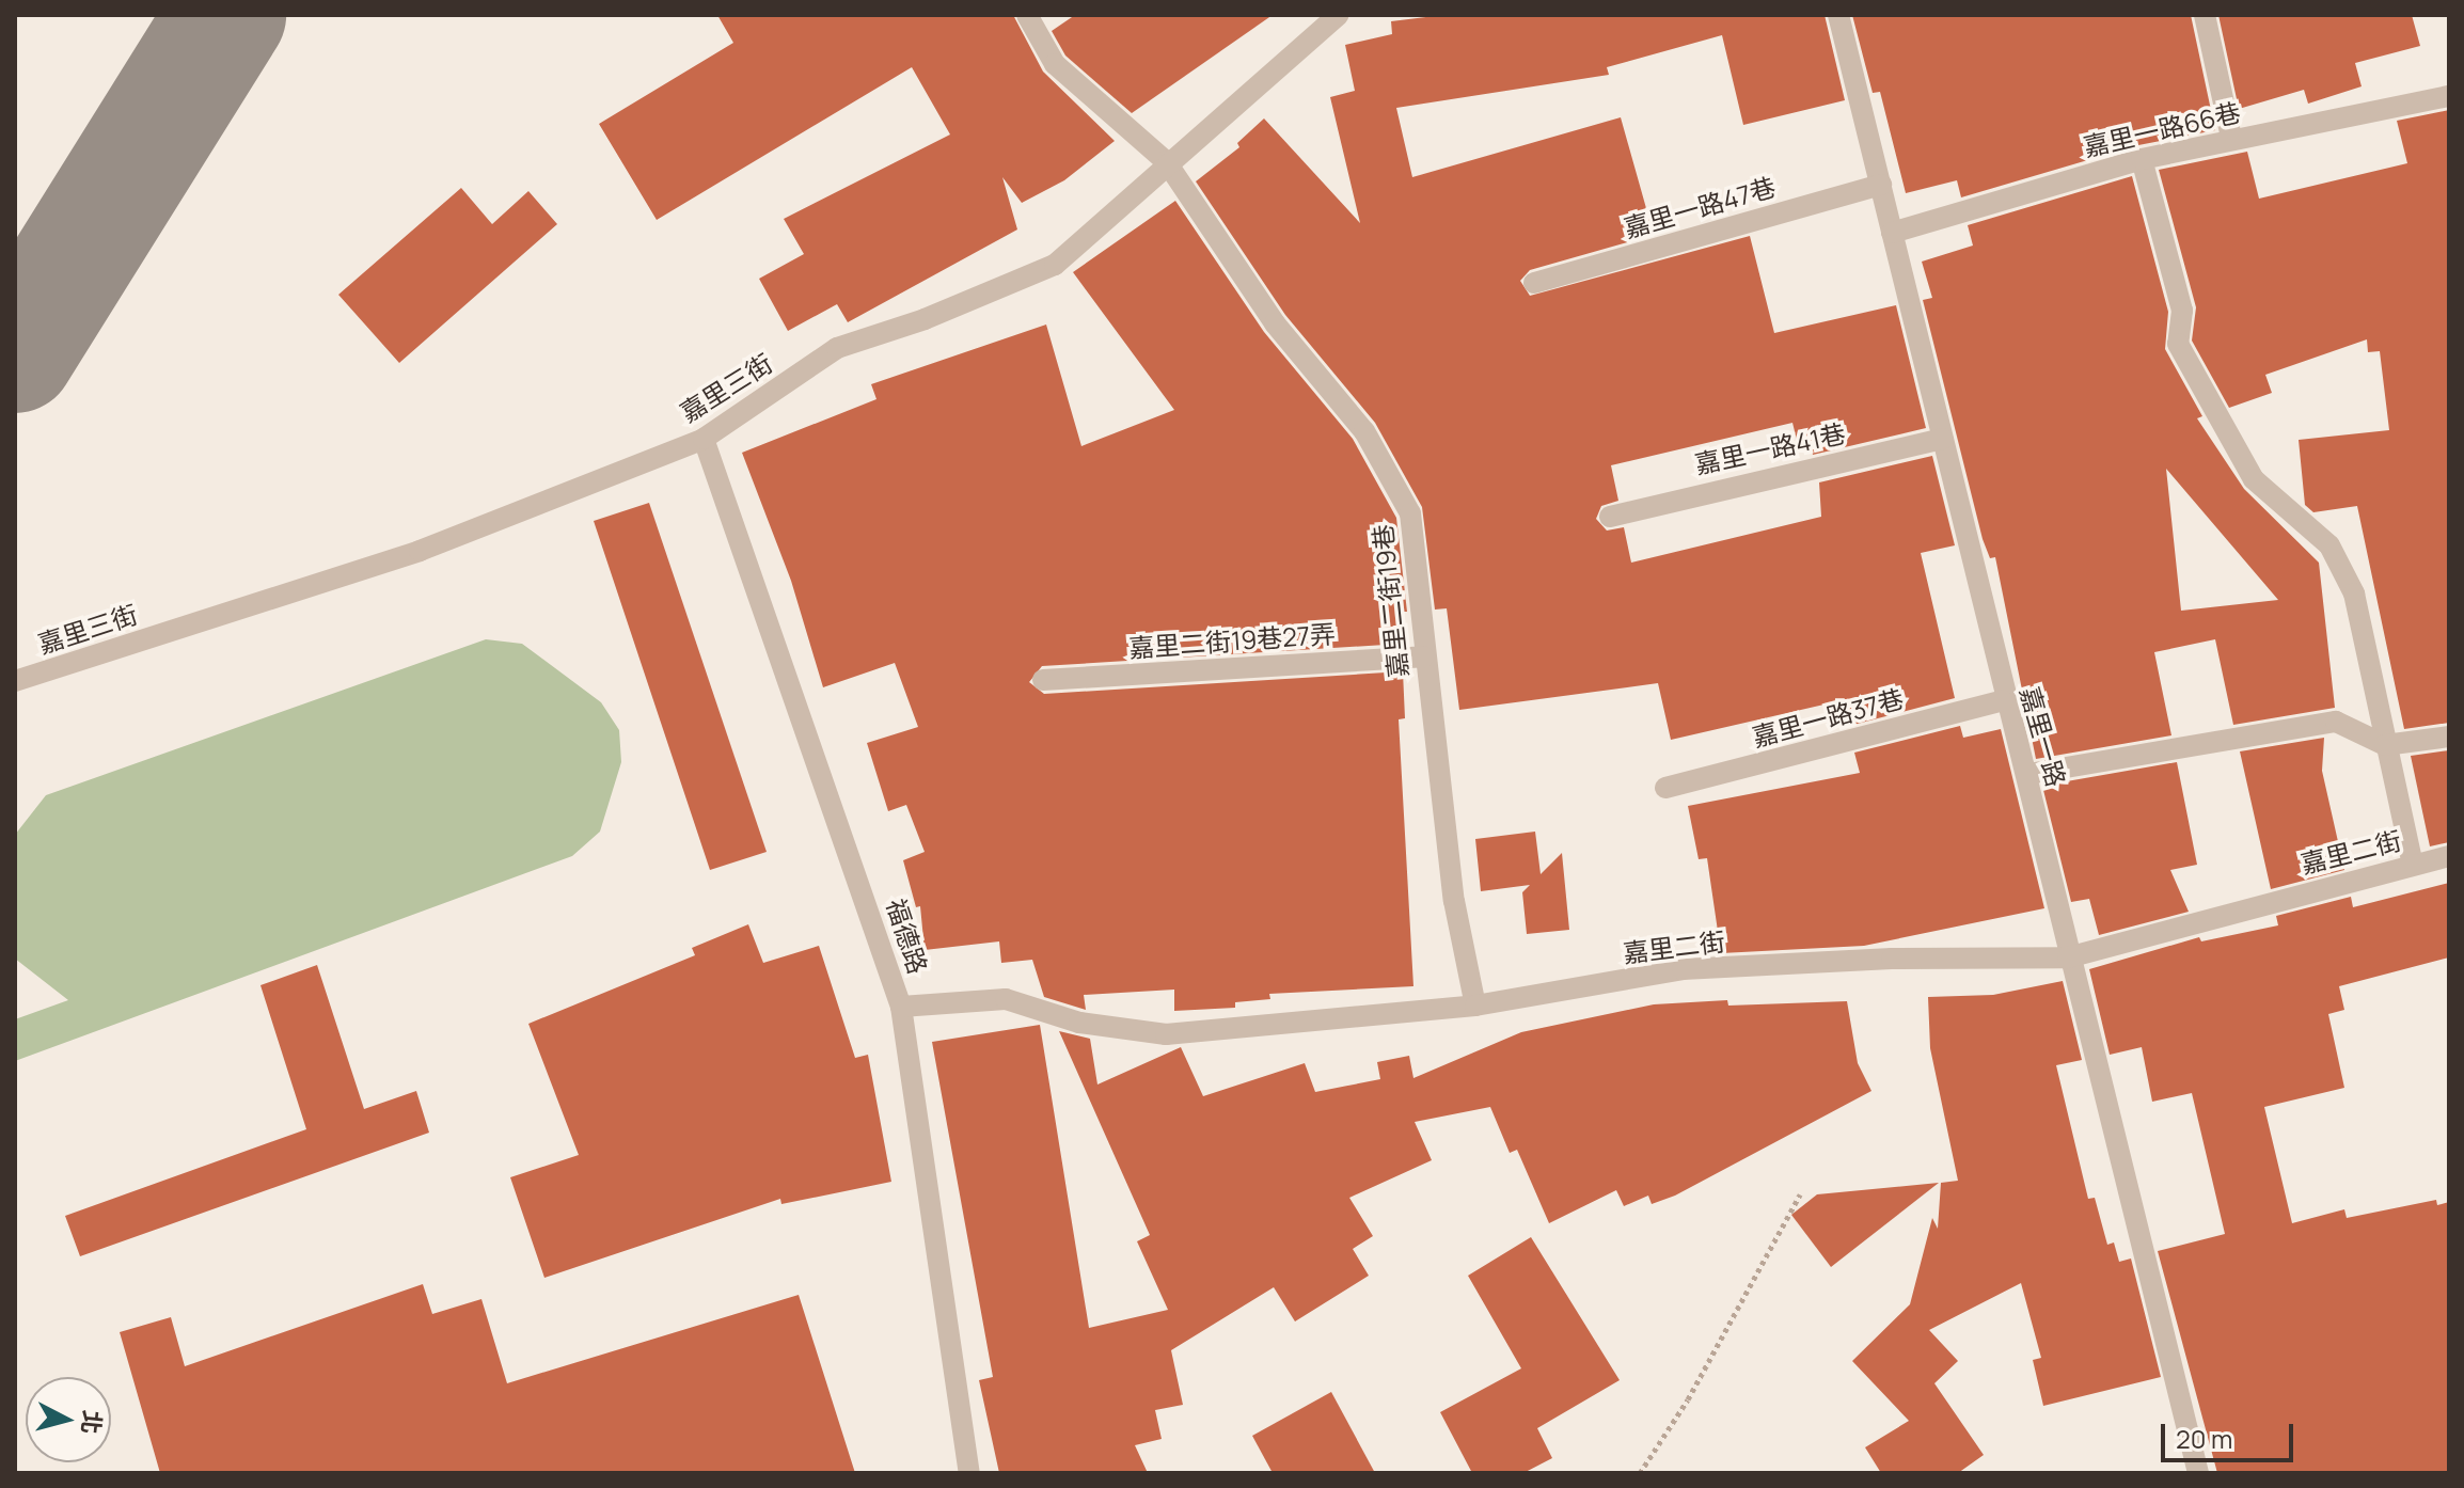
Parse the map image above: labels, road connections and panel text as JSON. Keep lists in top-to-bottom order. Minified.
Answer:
{"streets":{"street":["嘉里一路66巷","嘉里一路47巷","嘉里三街","嘉里一路41巷","嘉里二街19巷","嘉里二街19巷27弄","嘉里一路37巷","嘉里一路","嘉里二街","福德路"]},"crossings":[["嘉里一路66巷","嘉里一路"],["嘉里一路47巷","嘉里一路"],["嘉里三街","嘉里二街19巷"],["嘉里三街","福德路"],["嘉里一路41巷","嘉里一路"],["嘉里二街19巷","嘉里二街19巷27弄"],["嘉里二街19巷","嘉里二街"],["嘉里一路37巷","嘉里一路"],["嘉里一路","嘉里二街"],["嘉里二街","福德路"]],"scale_bar":"20 m","north":"right"}
